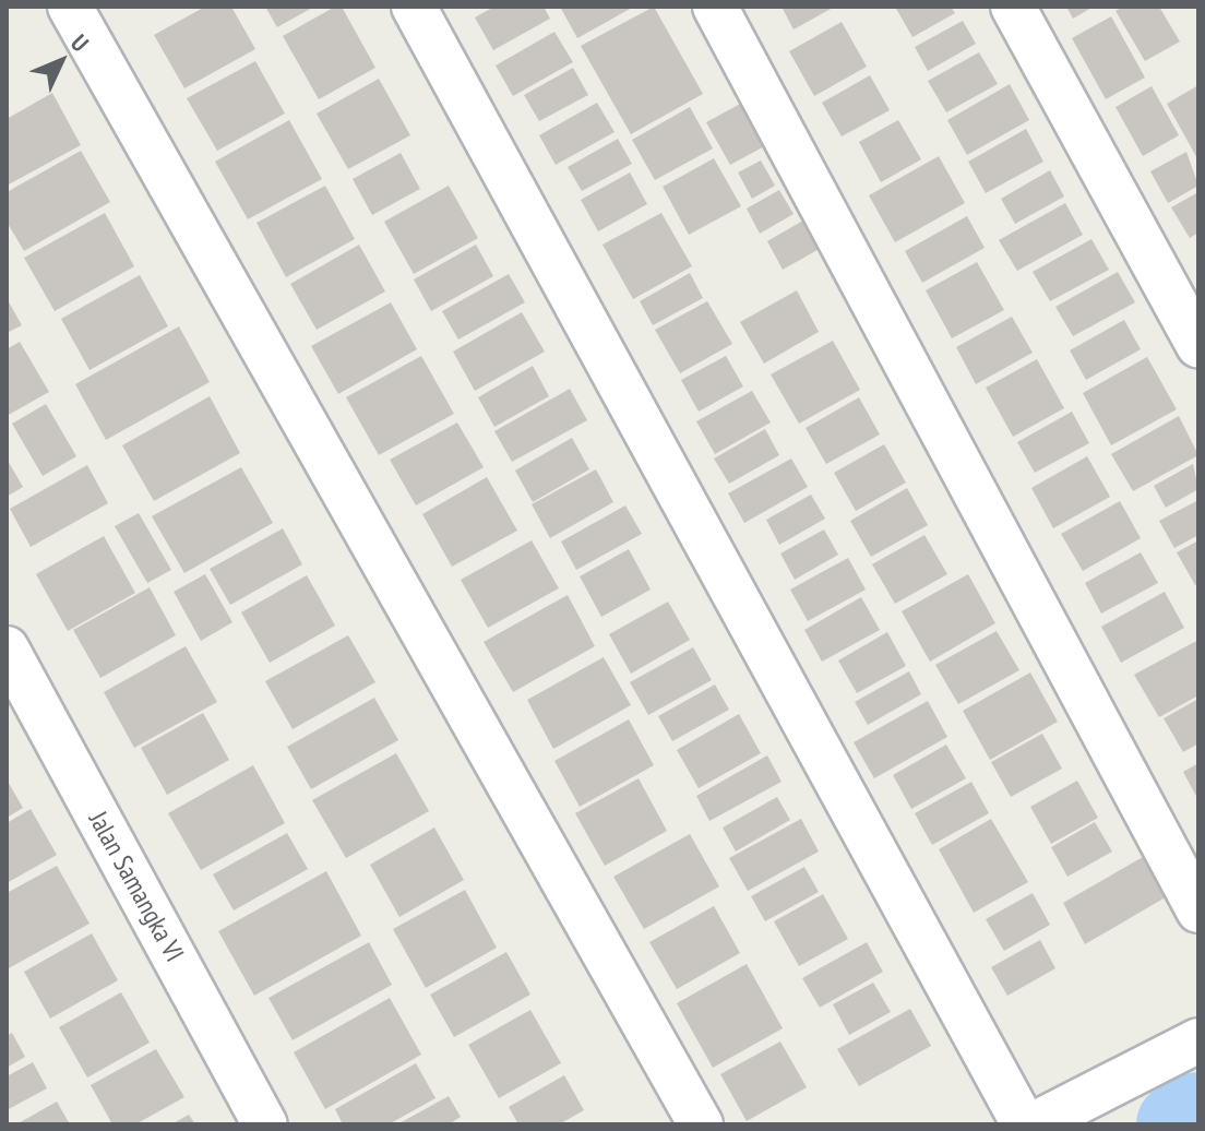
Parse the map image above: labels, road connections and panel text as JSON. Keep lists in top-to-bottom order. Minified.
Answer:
{"streets":{"street":["Jalan Samangka VI"]},"north":"top right"}
